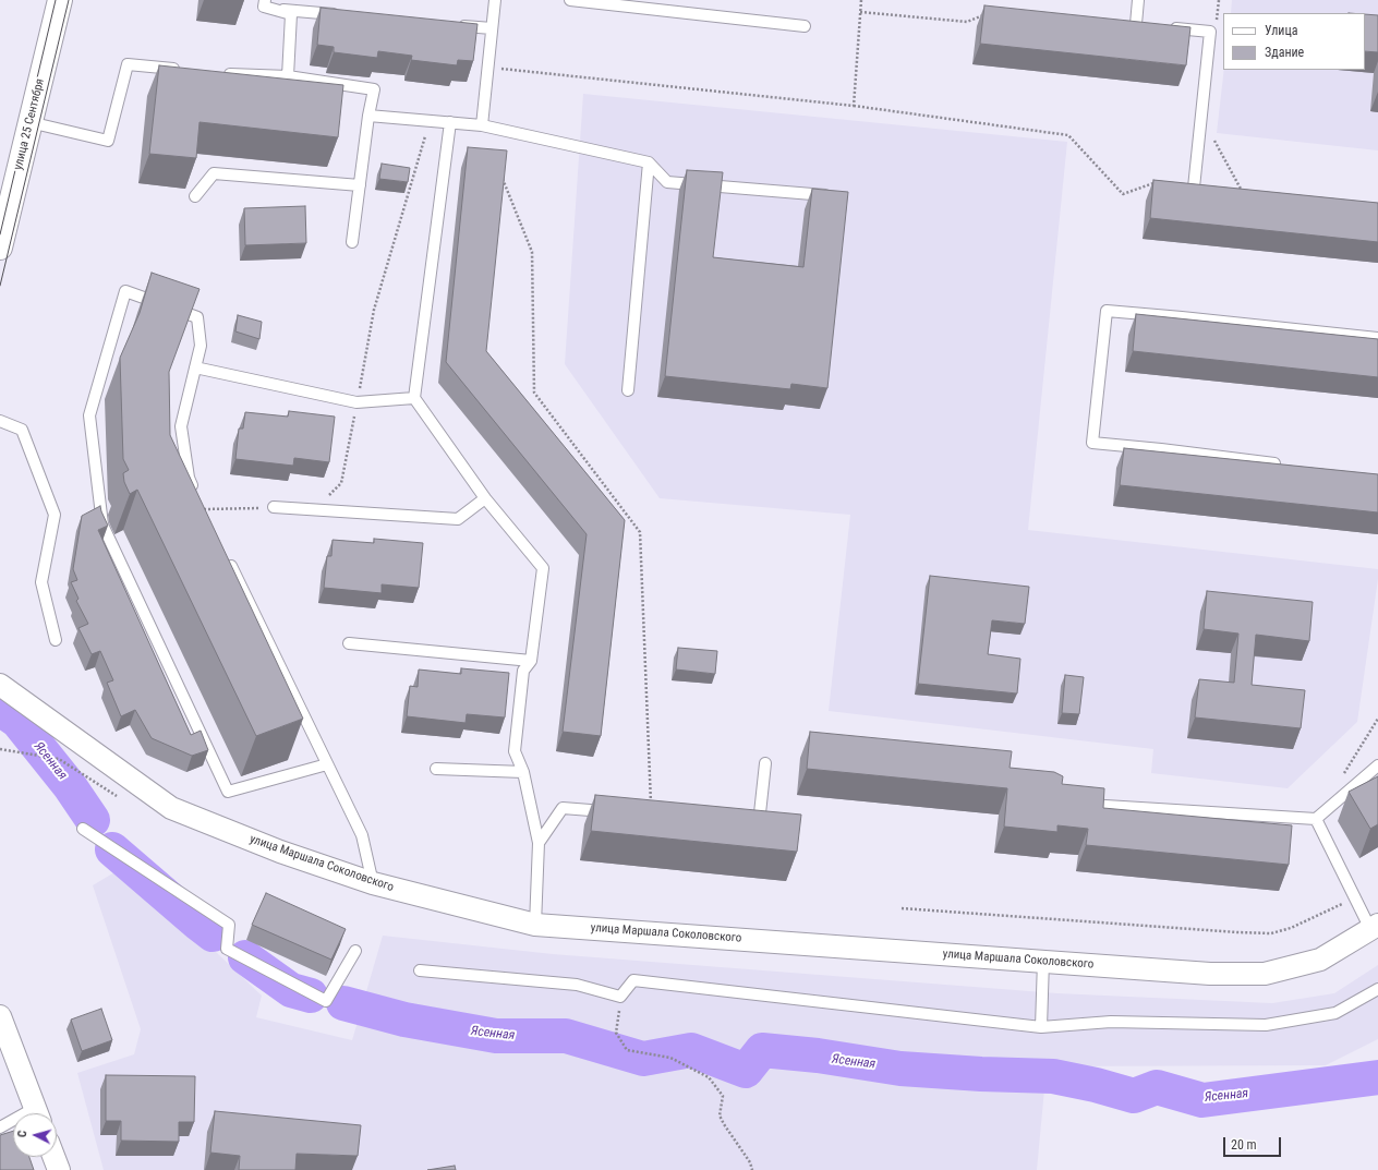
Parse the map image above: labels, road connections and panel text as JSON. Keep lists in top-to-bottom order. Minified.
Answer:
{"streets":{"main road":["улица 25 Сентября"],"street":["улица Маршала Соколовского"]},"water":["Ясенная"],"legend":["Улица","Здание"],"scale_bar":"20 m","north":"left"}
